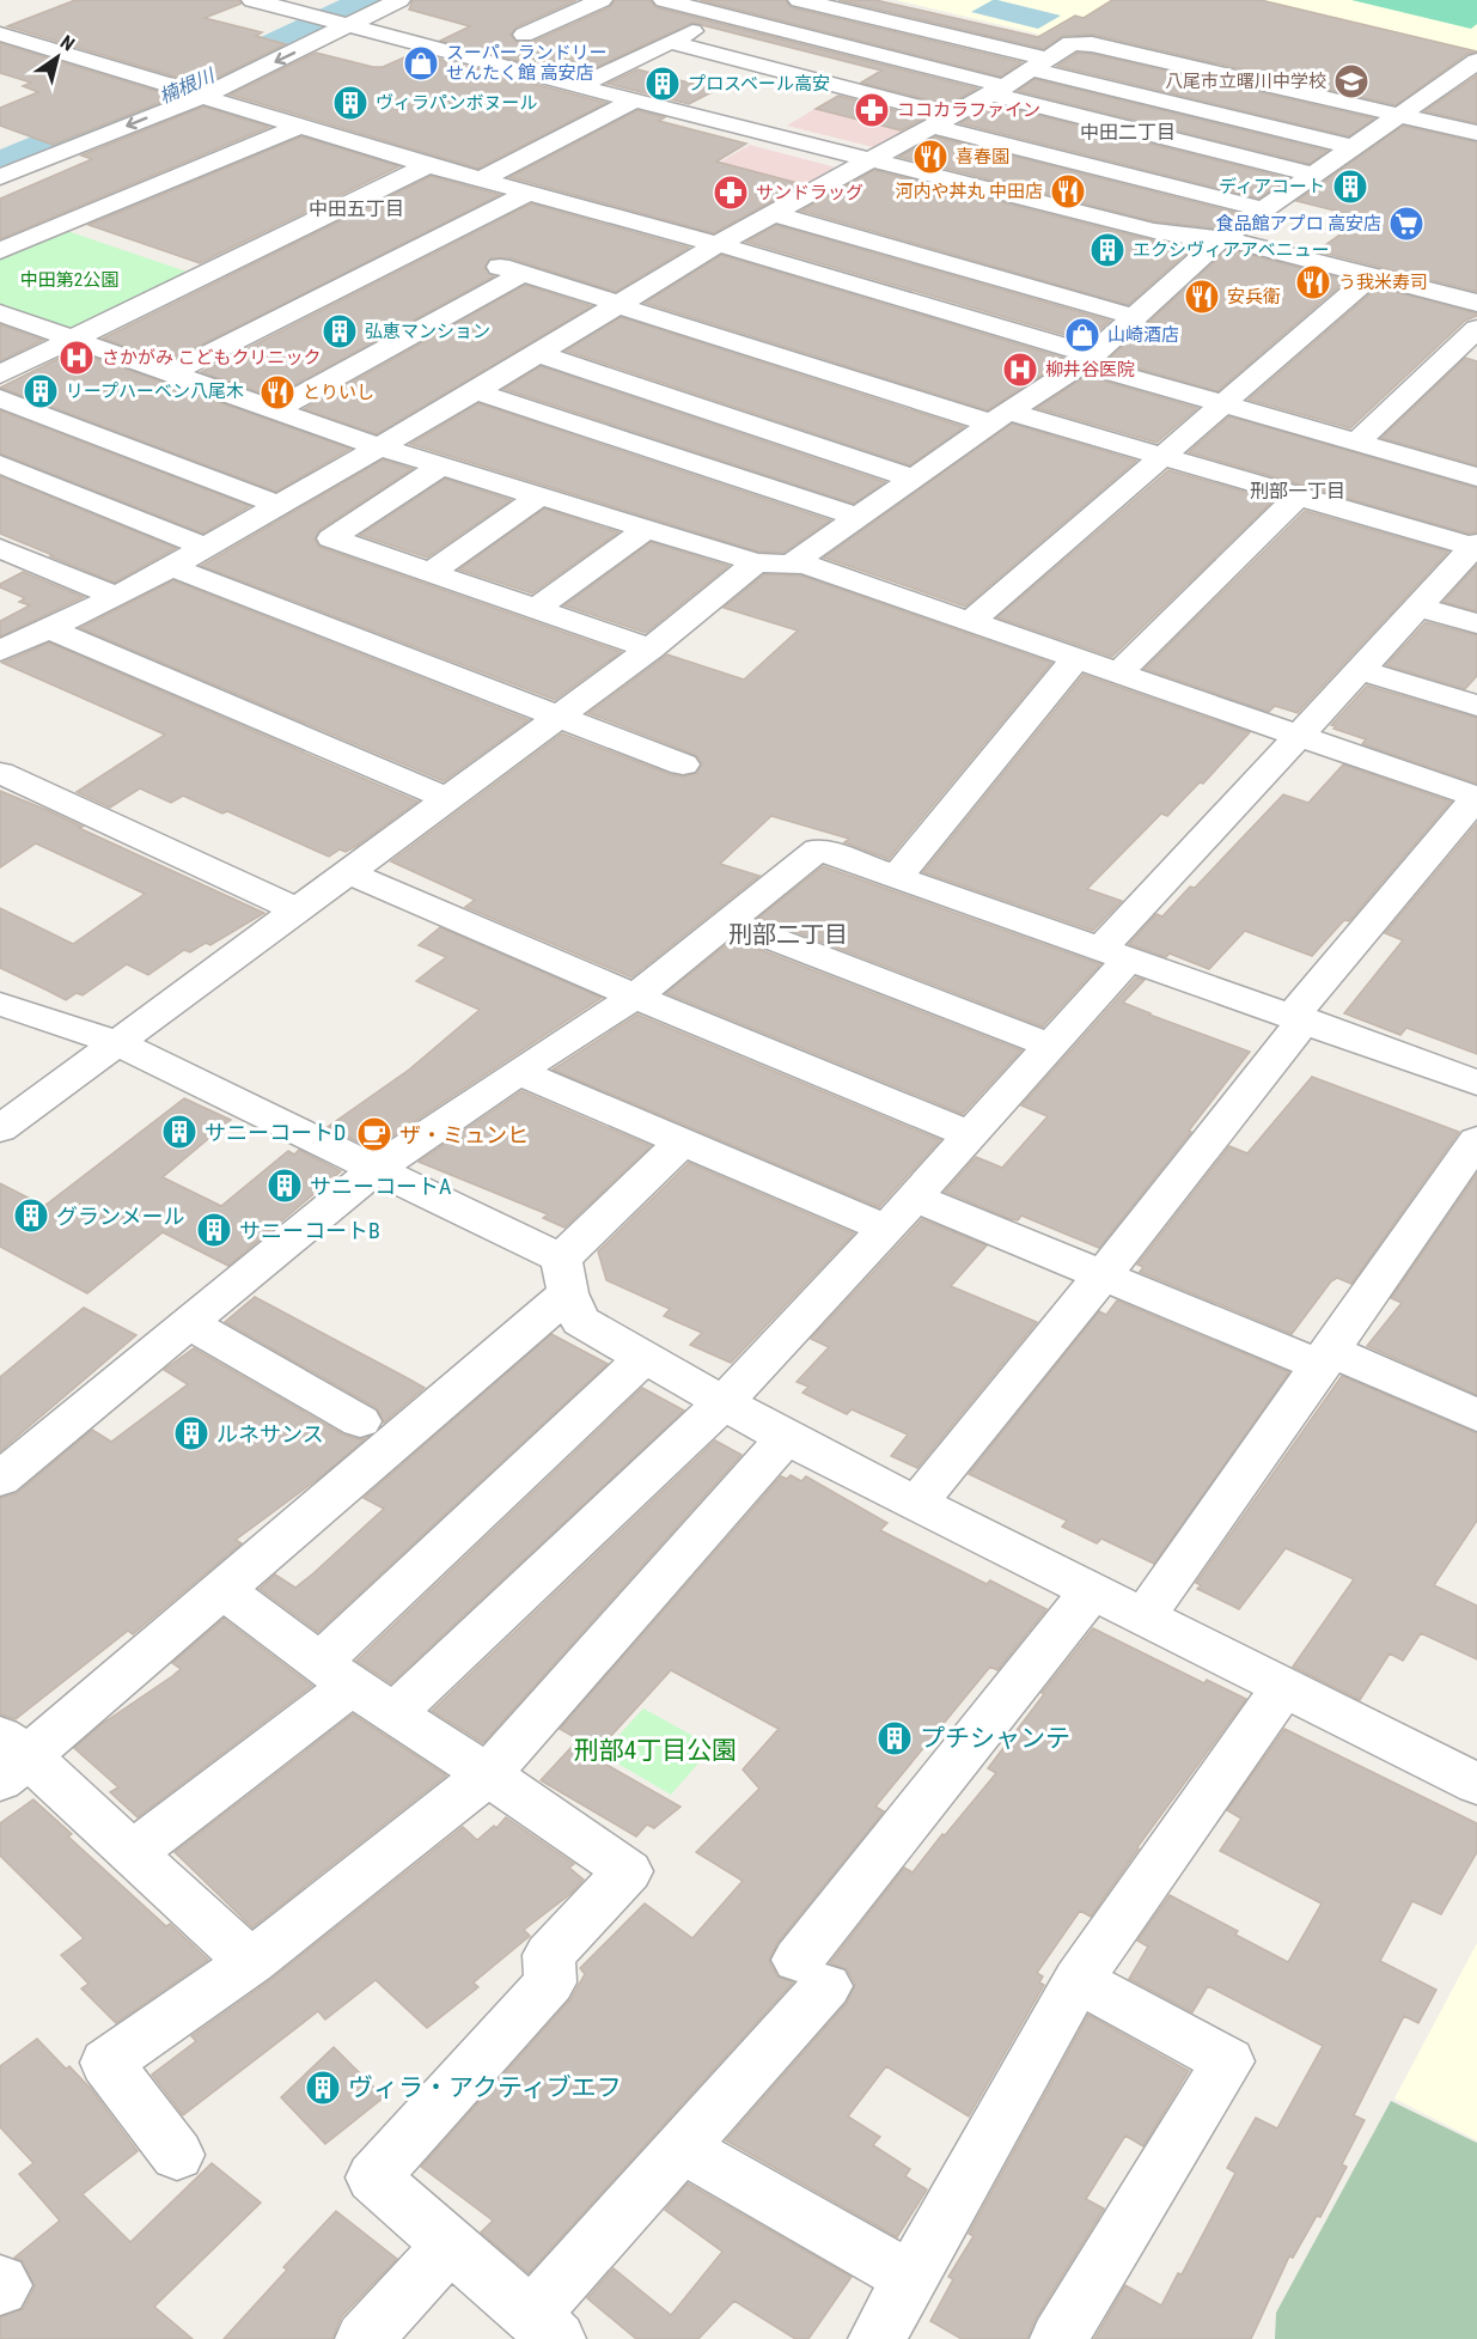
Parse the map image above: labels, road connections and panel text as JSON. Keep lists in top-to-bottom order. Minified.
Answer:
{"districts":["中田二丁目","中田五丁目","刑部一丁目","刑部二丁目"],"water":["楠根川"],"parks":["中田第2公園","刑部4丁目公園"],"places":{"shop":["スーパーランドリー せんたく館 高安店","山崎酒店"],"school or university":["八尾市立曙川中学校"],"building":["プロスベール高安","ヴィラパンボヌール","ディアコート","エクシヴィアアベニュー","弘恵マンション","リープハーベン八尾木","サニーコートD","サニーコートA","グランメール","サニーコートB","ルネサンス","プチシャンテ","ヴィラ・アクティブエフ"],"pharmacy":["ココカラファイン","サンドラッグ"],"restaurant":["喜春園","河内や丼丸 中田店","う我米寿司","安兵衛","とりいし"],"supermarket":["食品館アプロ 高安店"],"hospital":["さかがみ こどもクリニック","柳井谷医院"],"cafe":["ザ・ミュンヒ"]},"north":"top right"}
